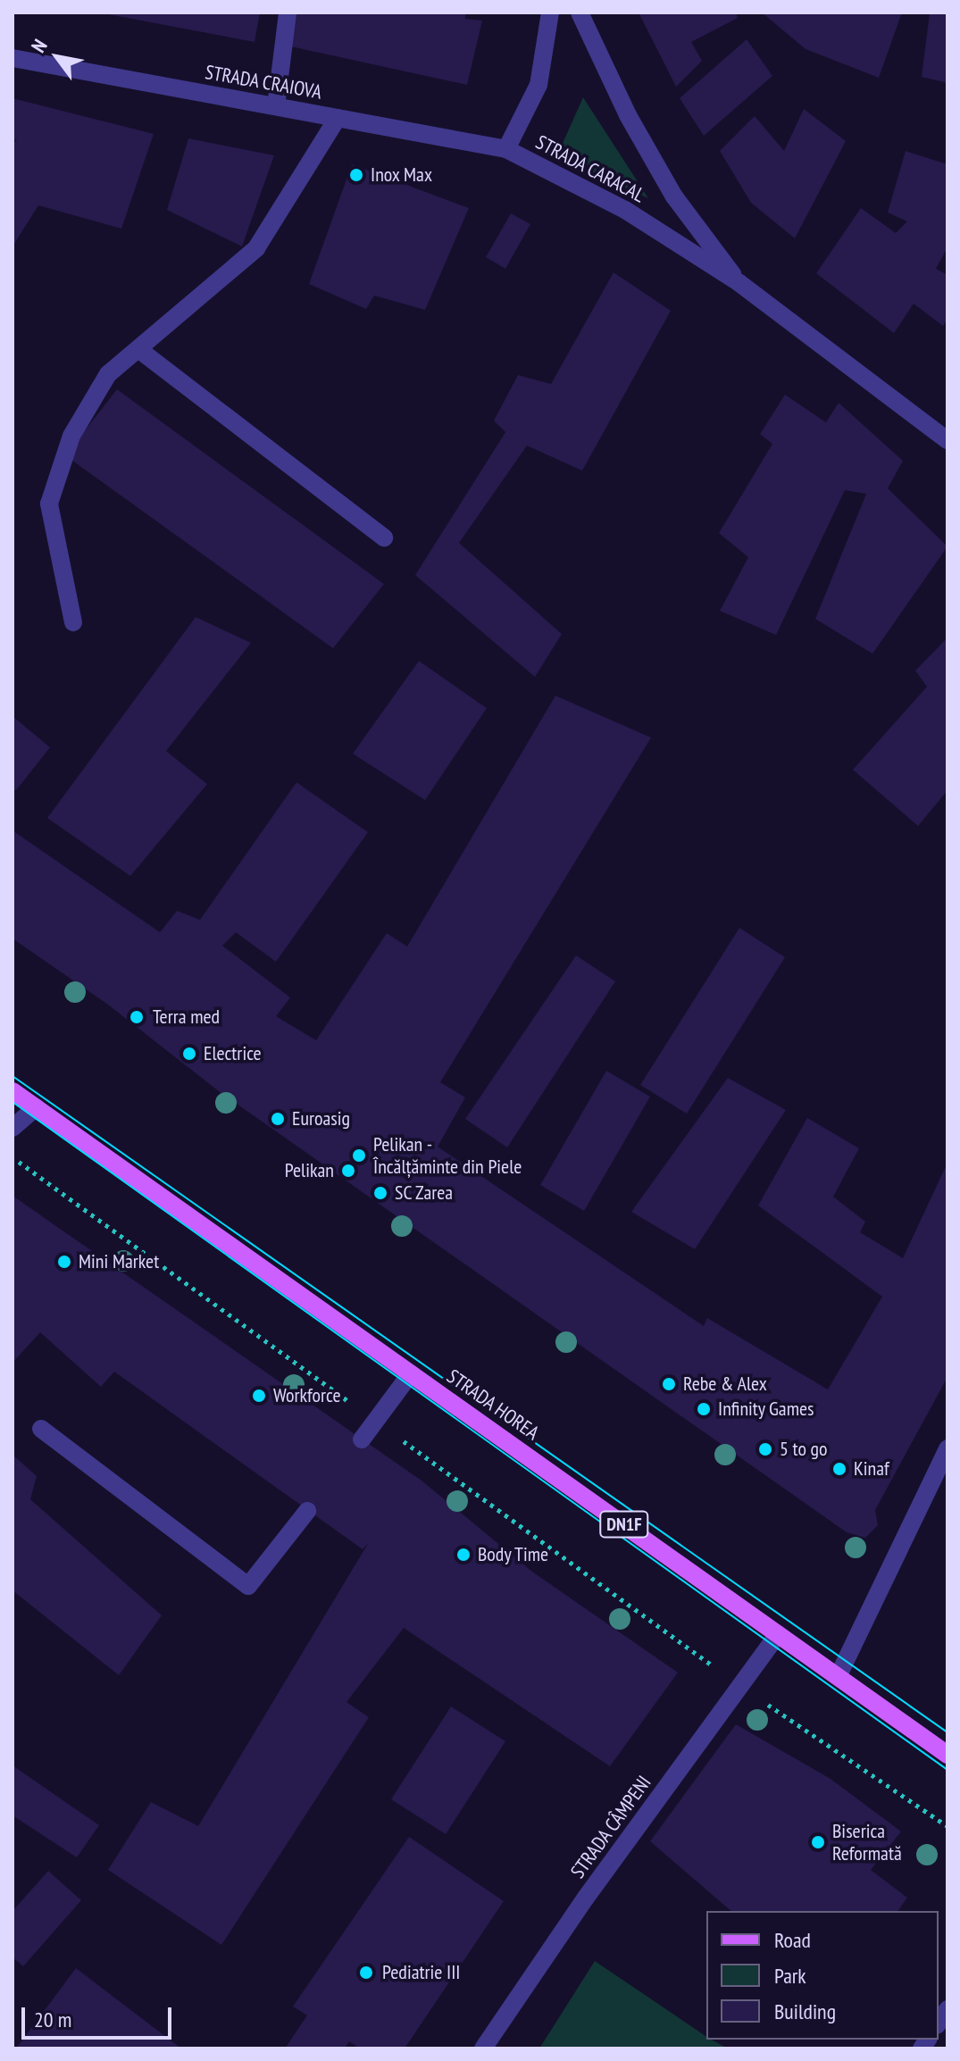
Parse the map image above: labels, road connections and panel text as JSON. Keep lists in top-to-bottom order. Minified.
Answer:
{"streets":{"main road":["STRADA HOREA","DN1F"],"street":["STRADA CRAIOVA","STRADA CARACAL","STRADA CÂMPENI"]},"crossings":[["STRADA CRAIOVA","STRADA CARACAL"],["STRADA HOREA","STRADA CÂMPENI"]],"places":["Inox Max","Terra med","Electrice","Euroasig","Pelikan - Încălțăminte din Piele","Pelikan","SC Zarea","Mini Market","Rebe & Alex","Workforce","Infinity Games","5 to go","Kinaf","Body Time","Biserica Reformată","Pediatrie III"],"legend":["Road","Park","Building"],"scale_bar":"20 m","north":"top left"}
